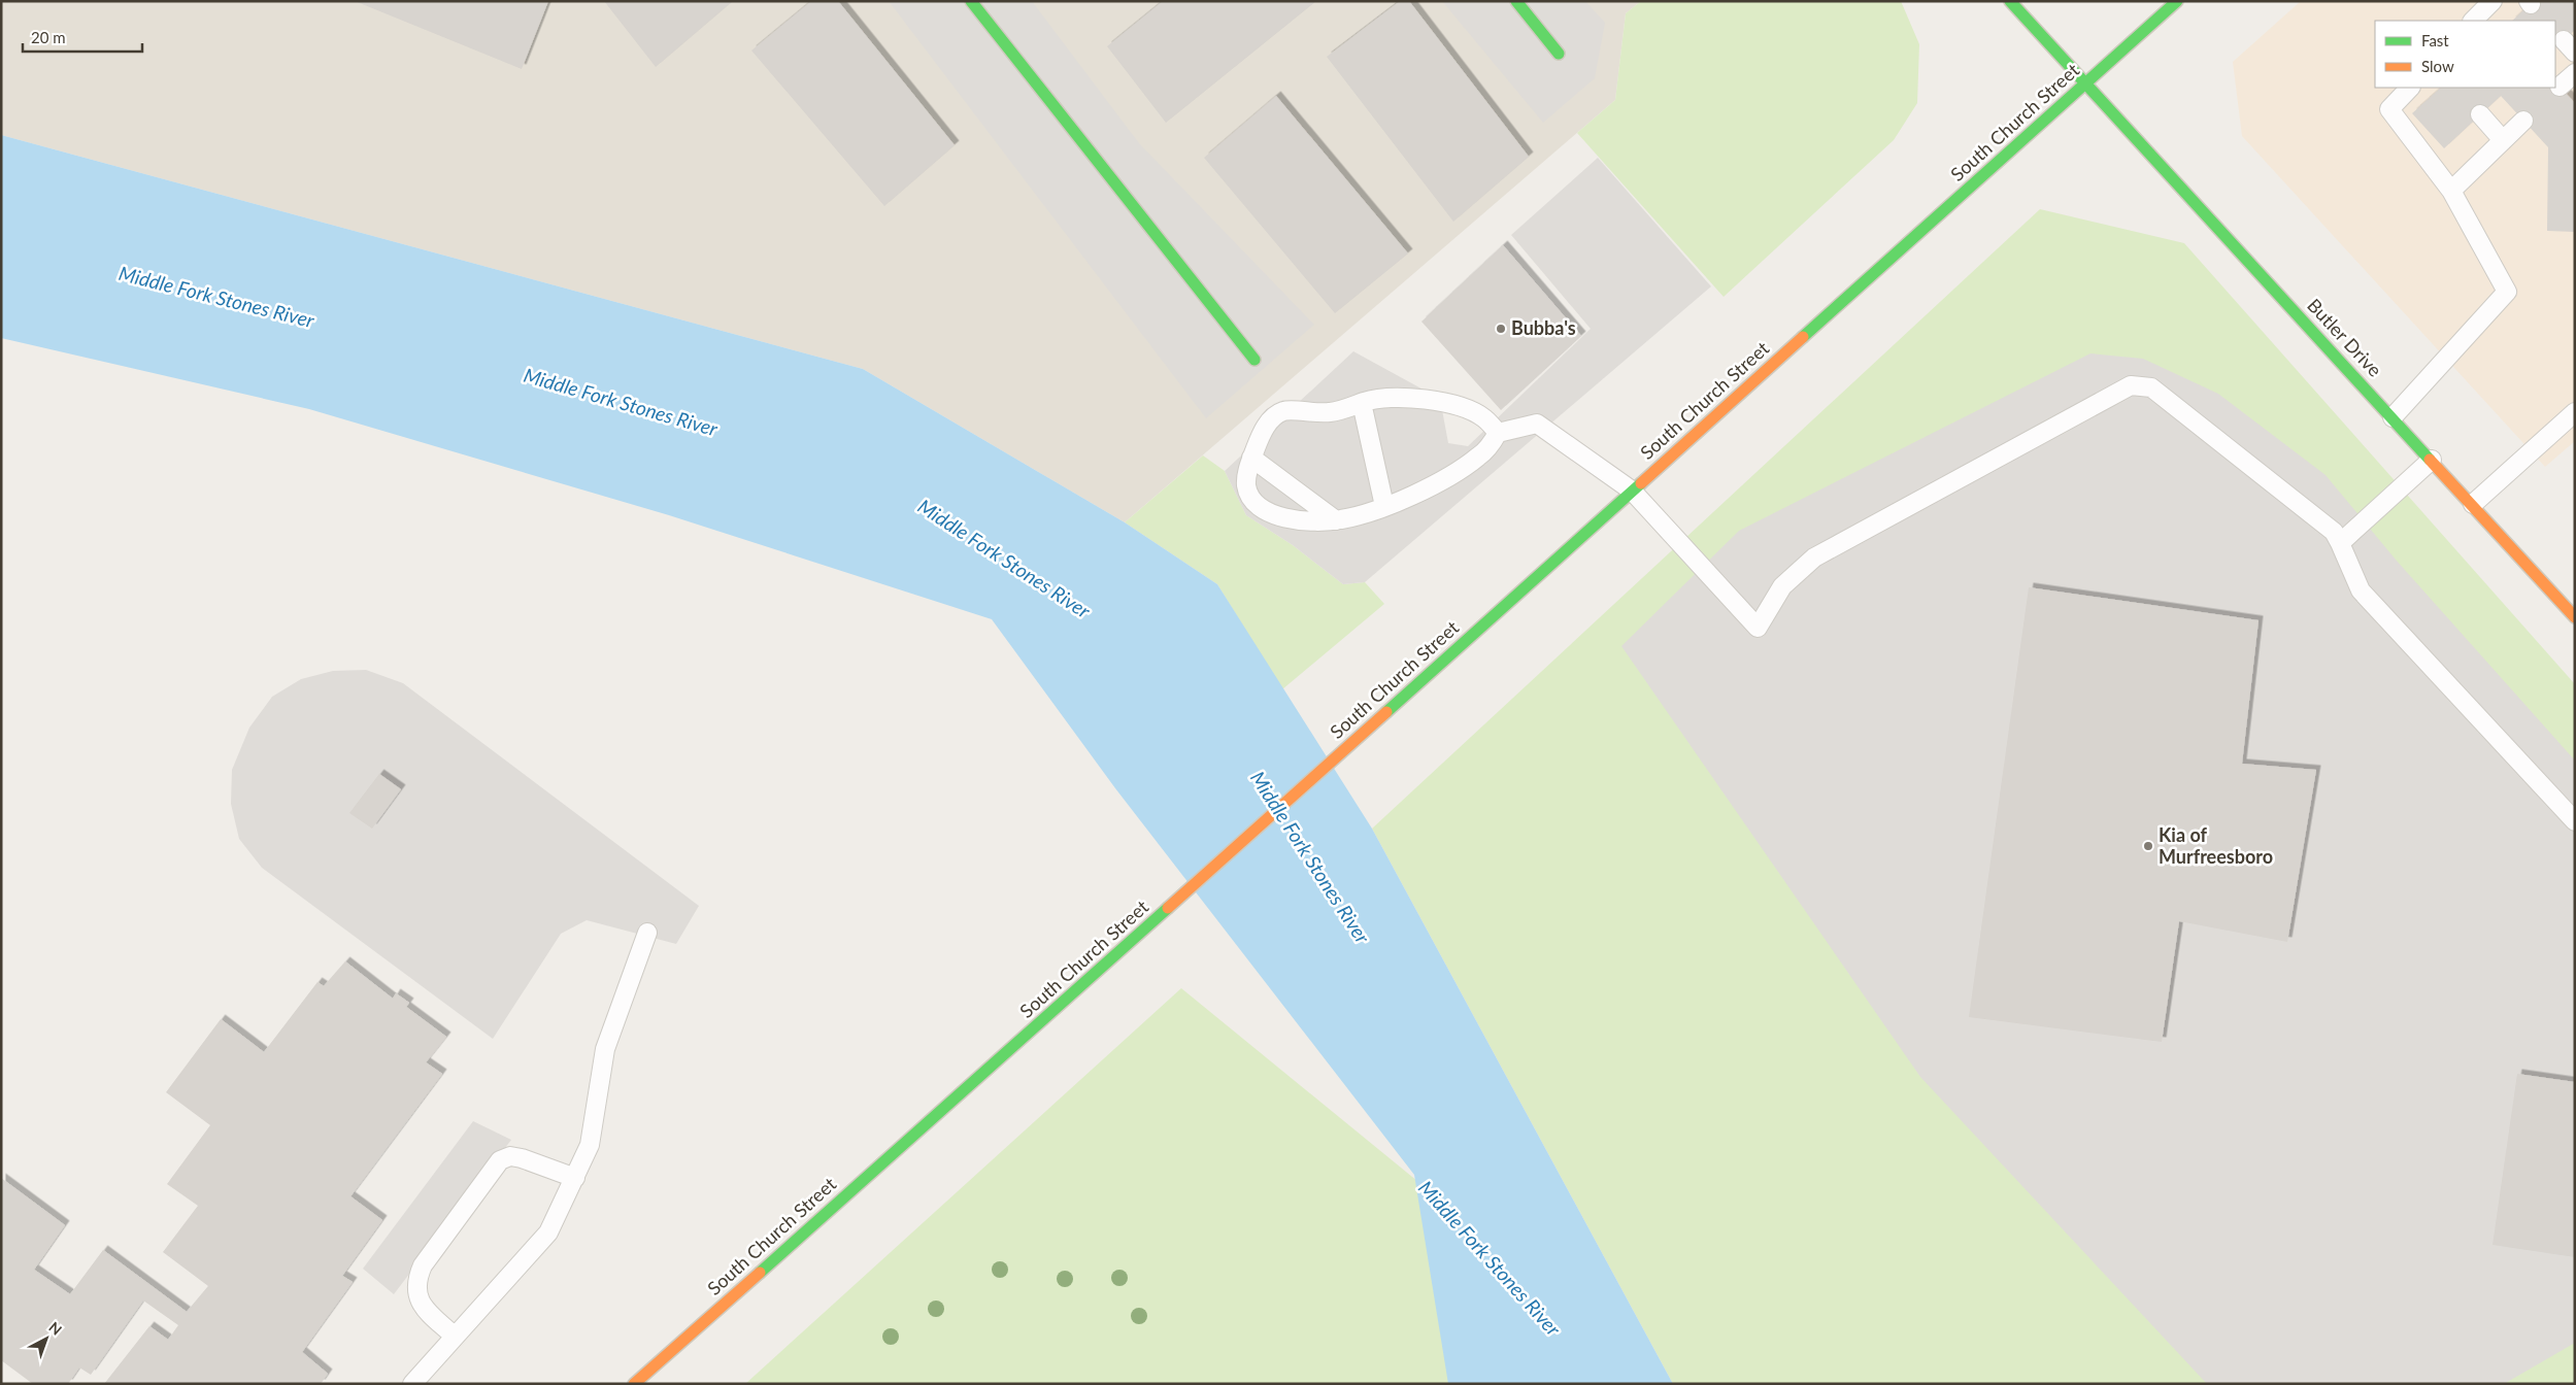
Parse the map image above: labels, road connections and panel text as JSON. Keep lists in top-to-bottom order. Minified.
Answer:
{"streets":{"main road":["South Church Street","Butler Drive"]},"crossings":[["South Church Street","Butler Drive"]],"water":["Middle Fork Stones River"],"places":["Bubba's","Kia of Murfreesboro"],"legend":["Fast","Slow"],"scale_bar":"20 m","north":"top right"}
